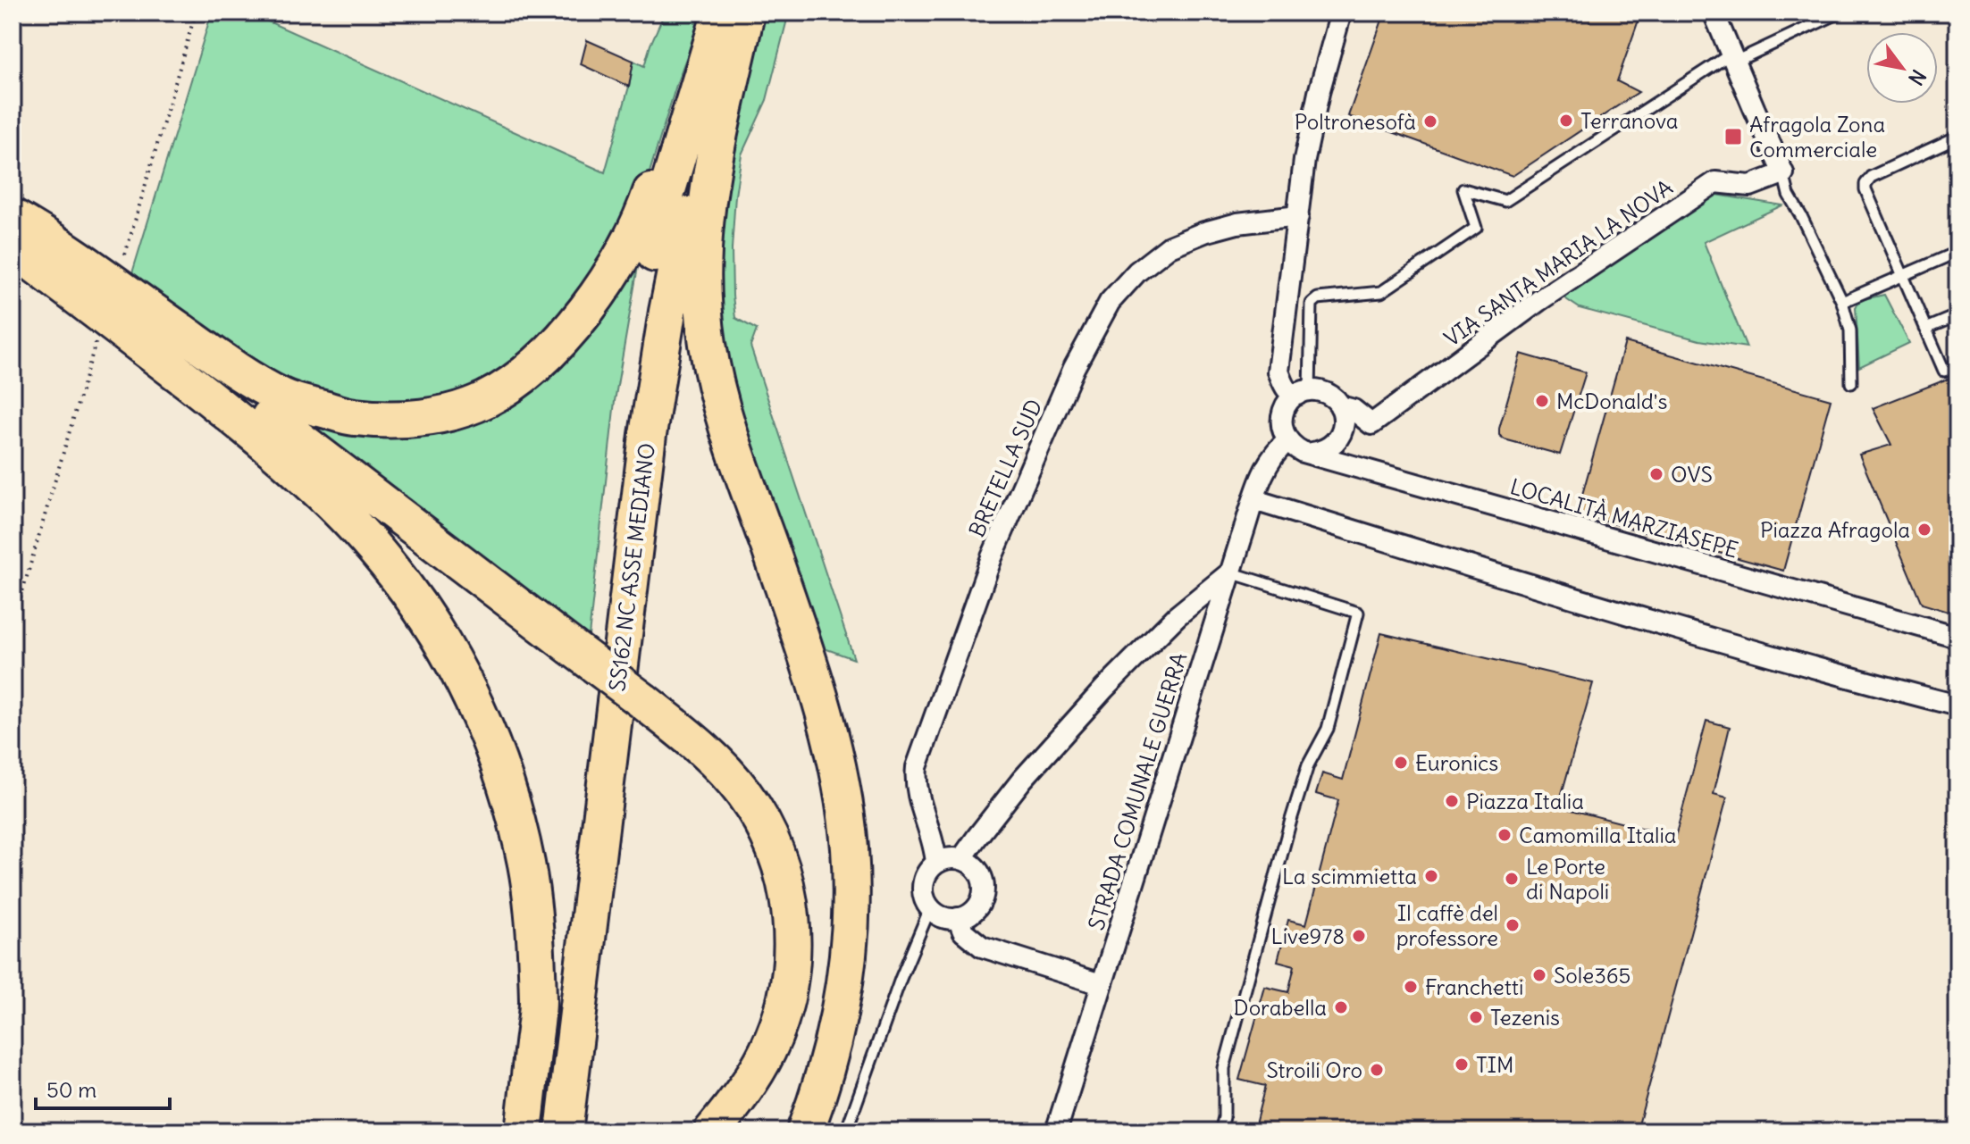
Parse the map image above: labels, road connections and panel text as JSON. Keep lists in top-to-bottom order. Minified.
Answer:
{"streets":{"highway":["SS162 NC ASSE MEDIANO"],"street":["VIA SANTA MARIA LA NOVA","BRETELLA SUD","LOCALITÀ MARZIASEPE","STRADA COMUNALE GUERRA"]},"crossings":[["VIA SANTA MARIA LA NOVA","LOCALITÀ MARZIASEPE"],["VIA SANTA MARIA LA NOVA","STRADA COMUNALE GUERRA"],["LOCALITÀ MARZIASEPE","STRADA COMUNALE GUERRA"]],"places":{"other":["Terranova","Poltronesofà","McDonald's","OVS","Piazza Afragola","Euronics","Piazza Italia","Camomilla Italia","La scimmietta","Le Porte di Napoli","Il caffè del professore","Live978","Sole365","Franchetti","Dorabella","Tezenis","TIM","Stroili Oro"],"transit":["Afragola Zona Commerciale"]},"scale_bar":"50 m","north":"bottom right"}
